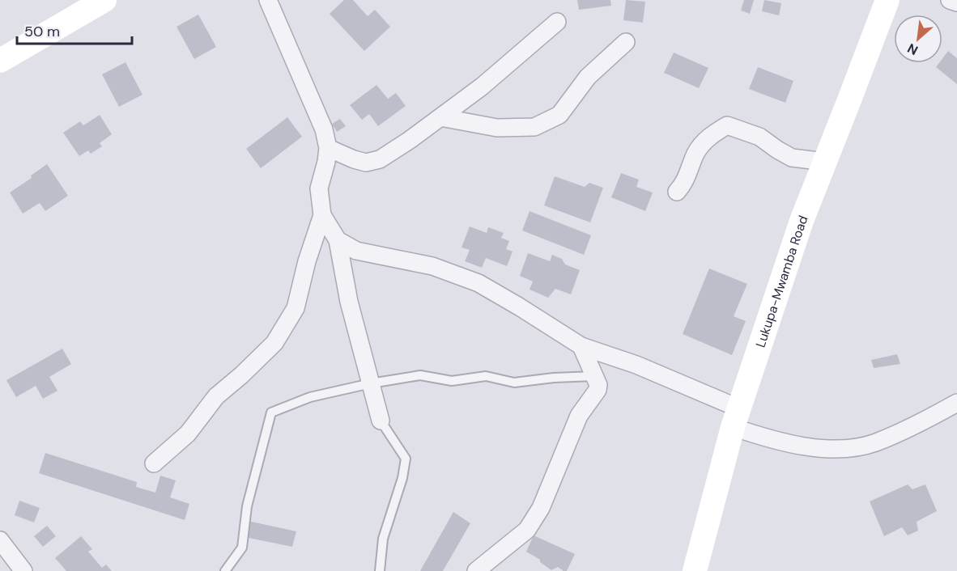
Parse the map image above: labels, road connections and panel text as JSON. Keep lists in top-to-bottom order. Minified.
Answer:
{"streets":{"street":["Lukupa-Mwamba Road"]},"scale_bar":"50 m","north":"bottom left"}
